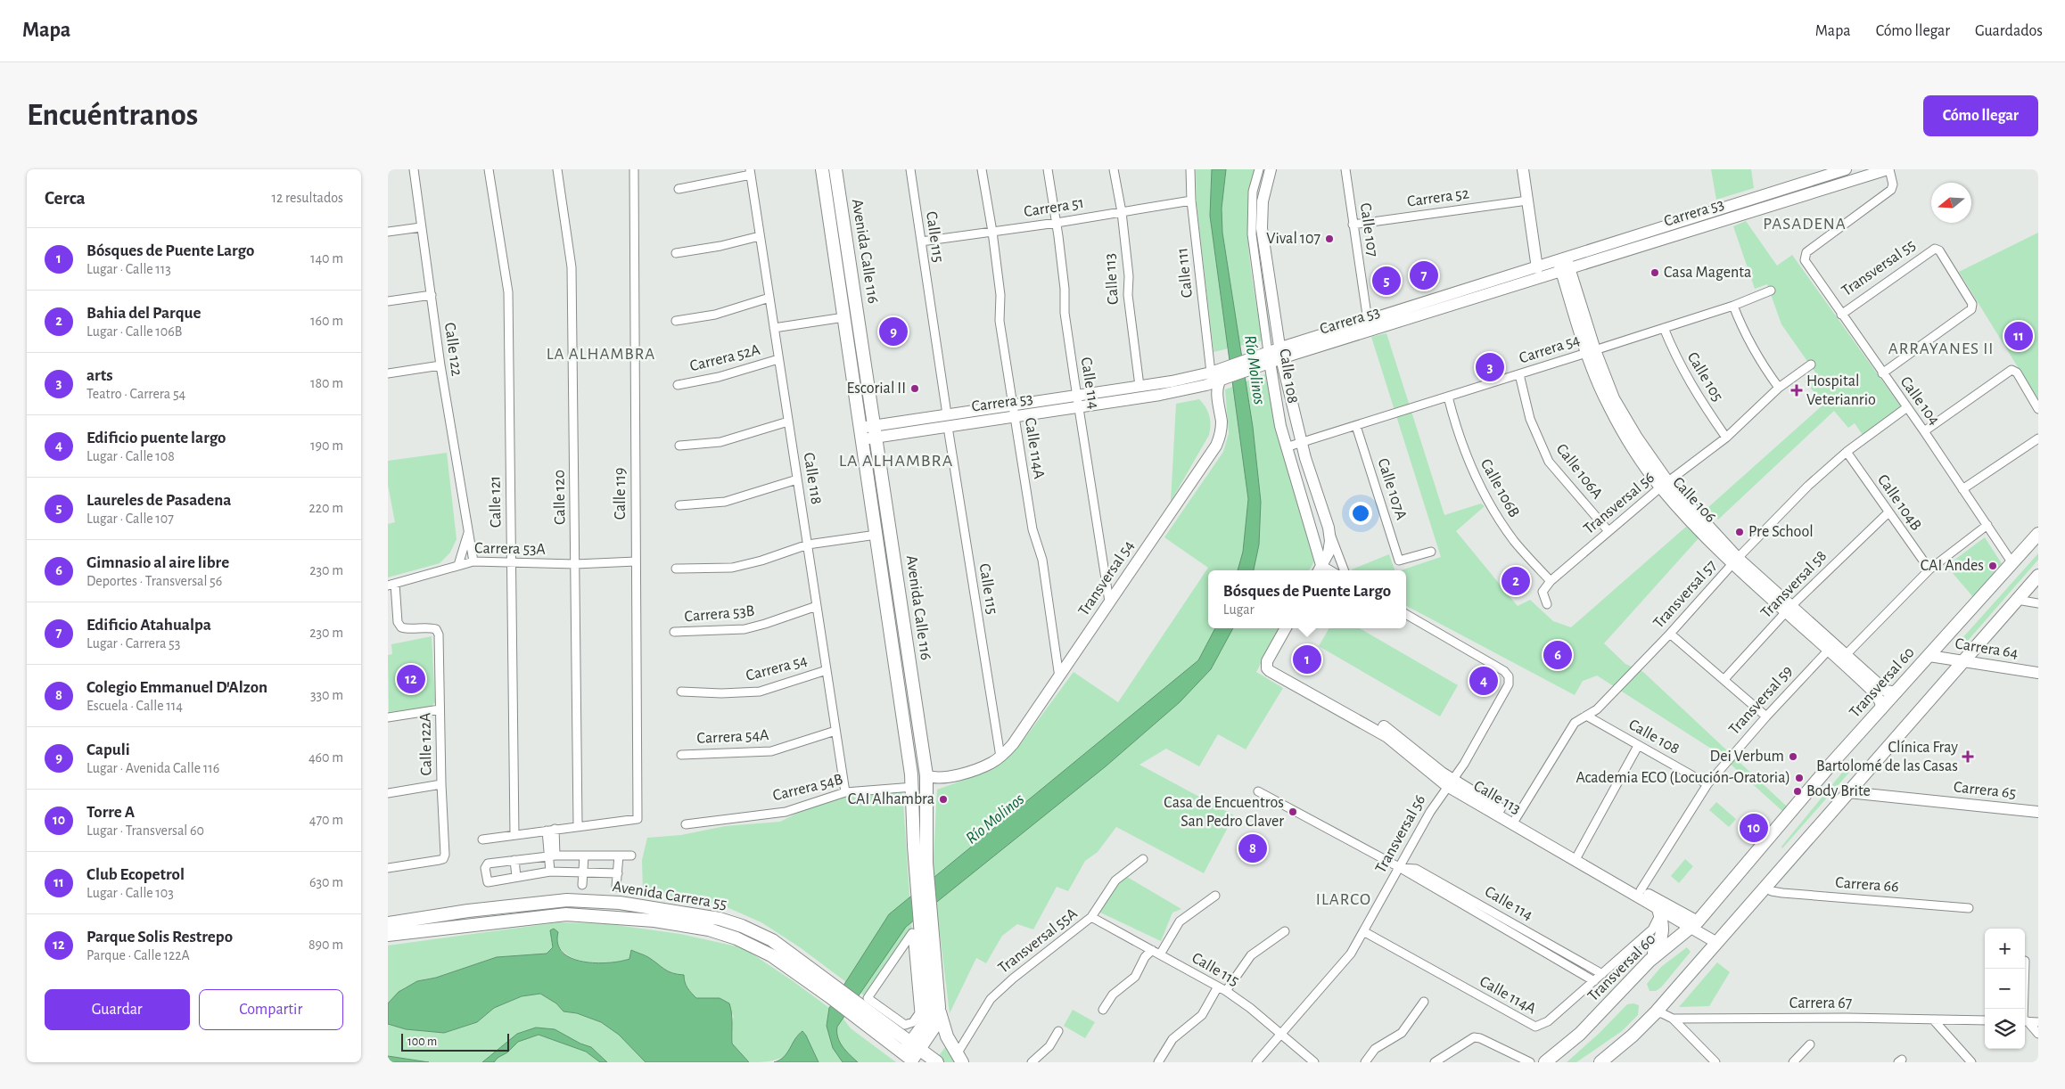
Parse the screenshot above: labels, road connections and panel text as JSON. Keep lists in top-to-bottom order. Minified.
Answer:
{"streets":{"main road":["Avenida Calle 116","Transversal 60","Avenida Carrera 55"],"street":["Carrera 52","Carrera 51","Carrera 53","Calle 107","Calle 115","Transversal 55","Calle 111","Calle 113","Calle 122","Carrera 54","Carrera 52A","Calle 108","Calle 105","Calle 114","Calle 104","Calle 114A","Calle 106A","Calle 118","Calle 106B","Calle 107A","Calle 119","Calle 120","Calle 106","Calle 121","Calle 104B","Transversal 56","Carrera 53A","Transversal 54","Transversal 58","Transversal 57","Carrera 53B","Carrera 64","Transversal 59","Carrera 54A","Calle 122A","Carrera 54B","Carrera 65","Carrera 66","Transversal 55A","Carrera 67"]},"crossings":[["Carrera 52","Calle 107"],["Carrera 51","Calle 115"],["Carrera 51","Calle 111"],["Carrera 51","Calle 113"],["Carrera 51","Calle 114"],["Carrera 51","Calle 114A"],["Carrera 53","Calle 107"],["Carrera 53","Calle 115"],["Carrera 53","Avenida Calle 116"],["Carrera 53","Calle 111"],["Carrera 53","Calle 113"],["Carrera 53","Calle 108"],["Carrera 53","Calle 114"],["Carrera 53","Calle 104"],["Carrera 53","Calle 114A"],["Carrera 53","Calle 106"],["Carrera 53","Transversal 54"],["Calle 115","Transversal 56"],["Calle 115","Transversal 54"],["Calle 115","Transversal 55A"],["Avenida Calle 116","Carrera 54B"],["Avenida Calle 116","Avenida Carrera 55"],["Transversal 55","Calle 104"],["Calle 113","Calle 114A"],["Calle 113","Transversal 56"],["Calle 113","Transversal 57"],["Calle 113","Transversal 60"],["Calle 113","Transversal 59"],["Calle 122","Carrera 53A"],["Carrera 54","Calle 108"],["Carrera 54","Calle 105"],["Carrera 54","Calle 106A"],["Carrera 54","Calle 118"],["Carrera 54","Calle 106B"],["Carrera 54","Calle 107A"],["Carrera 54","Calle 106"],["Carrera 52A","Calle 118"],["Calle 108","Transversal 57"],["Calle 108","Transversal 59"],["Calle 105","Transversal 56"],["Calle 114","Calle 114A"],["Calle 114","Transversal 56"],["Calle 114","Transversal 54"],["Calle 104","Transversal 57"],["Calle 104","Transversal 60"],["Calle 114A","Transversal 56"],["Calle 114A","Transversal 54"],["Calle 106A","Transversal 56"],["Calle 118","Carrera 53B"],["Calle 118","Carrera 54A"],["Calle 118","Carrera 54B"],["Calle 106B","Transversal 56"],["Calle 119","Calle 120"],["Calle 119","Carrera 53A"],["Calle 120","Carrera 53A"],["Calle 106","Transversal 56"],["Calle 106","Transversal 58"],["Calle 106","Transversal 57"],["Calle 106","Transversal 60"],["Calle 106","Transversal 59"],["Calle 121","Carrera 53A"],["Calle 104B","Transversal 58"],["Calle 104B","Transversal 57"],["Carrera 53A","Calle 122A"],["Carrera 64","Transversal 60"]],"districts":["PASADENA","ARRAYANES II","LA ALHAMBRA","LA ALHAMBRA","ILARCO"],"water":["Río Molinos"],"places":{"other":["Vival 107","Casa Magenta","Escorial II","Pre School","CAI Andes","Dei Verbum","Academia ECO (Locución-Oratoria)","Body Brite","CAI Alhambra","Casa de Encuentros San Pedro Claver"],"health":["Hospital Veterianrio","Clínica Fray Bartolomé de las Casas"]},"scale_bar":"100 m","north":"left","page":{"header":"Mapa","nav":["Mapa","Cómo llegar","Guardados"],"buttons":["Cómo llegar",["Guardar","Compartir"]],"title":"Encuéntranos","heading":["Cerca","12 resultados"],"list":[{"mark":"1","name":"Bósques de Puente Largo","note":"Lugar · Calle 113","value":"140 m"},{"mark":"2","name":"Bahia del Parque","note":"Lugar · Calle 106B","value":"160 m"},{"mark":"3","name":"arts","note":"Teatro · Carrera 54","value":"180 m"},{"mark":"4","name":"Edificio puente largo","note":"Lugar · Calle 108","value":"190 m"},{"mark":"5","name":"Laureles de Pasadena","note":"Lugar · Calle 107","value":"220 m"},{"mark":"6","name":"Gimnasio al aire libre","note":"Deportes · Transversal 56","value":"230 m"},{"mark":"7","name":"Edificio Atahualpa","note":"Lugar · Carrera 53","value":"230 m"},{"mark":"8","name":"Colegio Emmanuel D'Alzon","note":"Escuela · Calle 114","value":"330 m"},{"mark":"9","name":"Capuli","note":"Lugar · Avenida Calle 116","value":"460 m"},{"mark":"10","name":"Torre A","note":"Lugar · Transversal 60","value":"470 m"},{"mark":"11","name":"Club Ecopetrol","note":"Lugar · Calle 103","value":"630 m"},{"mark":"12","name":"Parque Solis Restrepo","note":"Parque · Calle 122A","value":"890 m"}],"pins":["7","5","9","11","3","2","6","1","12","4","10","8"],"popup":["Bósques de Puente Largo","Lugar"],"map_buttons":["+","−"],"scale":"100 m"}}
